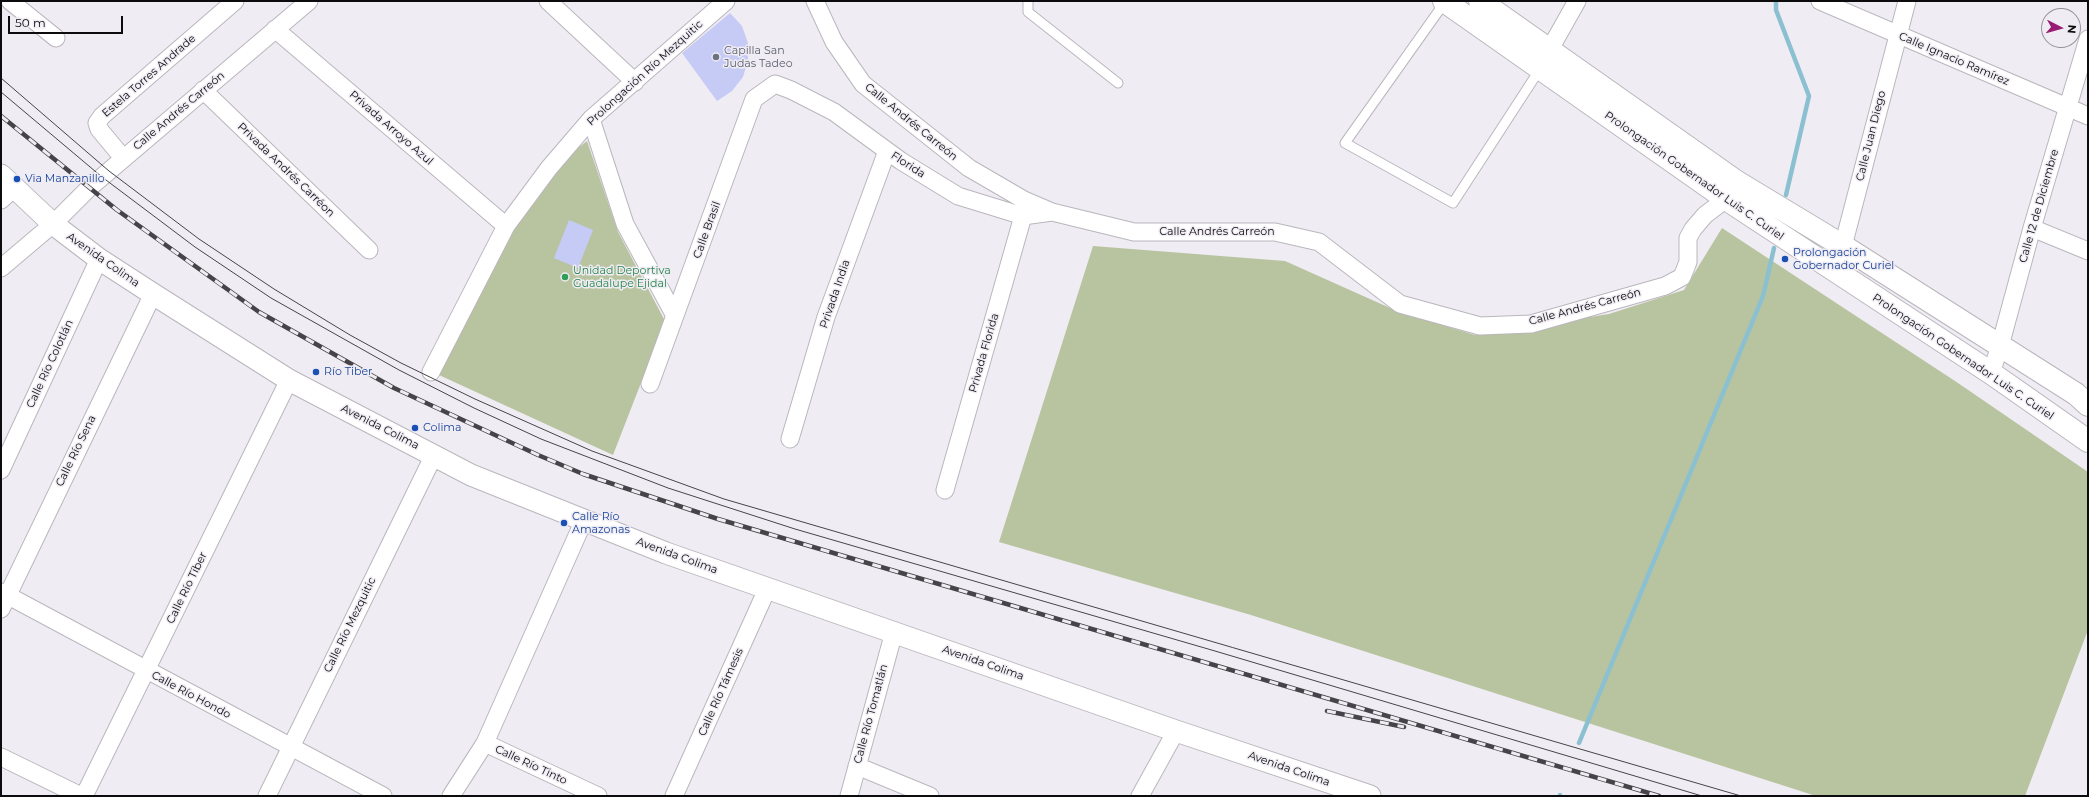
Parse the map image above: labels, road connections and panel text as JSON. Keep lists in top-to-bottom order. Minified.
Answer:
{"streets":{"main road":["Prolongación Gobernador Luis C. Curiel"],"street":["Calle Ignacio Ramírez","Prolongación Río Mezquitic","Estela Torres Andrade","Calle Andrés Carreón","Privada Arroyo Azul","Calle Juan Diego","Florida","Privada Andrés Carréon","Calle 12 de Diciembre","Calle Brasil","Avenida Colima","Privada India","Privada Florida","Calle Río Colotlán","Calle Río Sena","Calle Río Tíber","Calle Río Mezquitic","Calle Río Támesis","Calle Río Hondo","Calle Río Tomatlán","Calle Río Tinto"]},"crossings":[["Calle Ignacio Ramírez","Calle Juan Diego"],["Calle Ignacio Ramírez","Calle 12 de Diciembre"],["Prolongación Río Mezquitic","Privada Arroyo Azul"],["Estela Torres Andrade","Calle Andrés Carreón"],["Calle Andrés Carreón","Privada Arroyo Azul"],["Calle Andrés Carreón","Florida"],["Calle Andrés Carreón","Privada Andrés Carréon"],["Calle Andrés Carreón","Prolongación Gobernador Luis C. Curiel"],["Calle Andrés Carreón","Avenida Colima"],["Calle Juan Diego","Prolongación Gobernador Luis C. Curiel"],["Florida","Calle Brasil"],["Florida","Privada India"],["Florida","Privada Florida"],["Prolongación Gobernador Luis C. Curiel","Calle 12 de Diciembre"],["Avenida Colima","Calle Río Colotlán"],["Avenida Colima","Calle Río Sena"],["Avenida Colima","Calle Río Tíber"],["Avenida Colima","Calle Río Mezquitic"],["Avenida Colima","Calle Río Támesis"],["Avenida Colima","Calle Río Tomatlán"],["Calle Río Sena","Calle Río Hondo"],["Calle Río Tíber","Calle Río Hondo"],["Calle Río Mezquitic","Calle Río Hondo"]],"places":["Capilla San Judas Tadeo","Via Manzanillo","Prolongación Gobernador Curiel","Unidad Deportiva Guadalupe Ejidal","Río Tiber","Colima","Calle Río Amazonas"],"scale_bar":"50 m","north":"right"}
